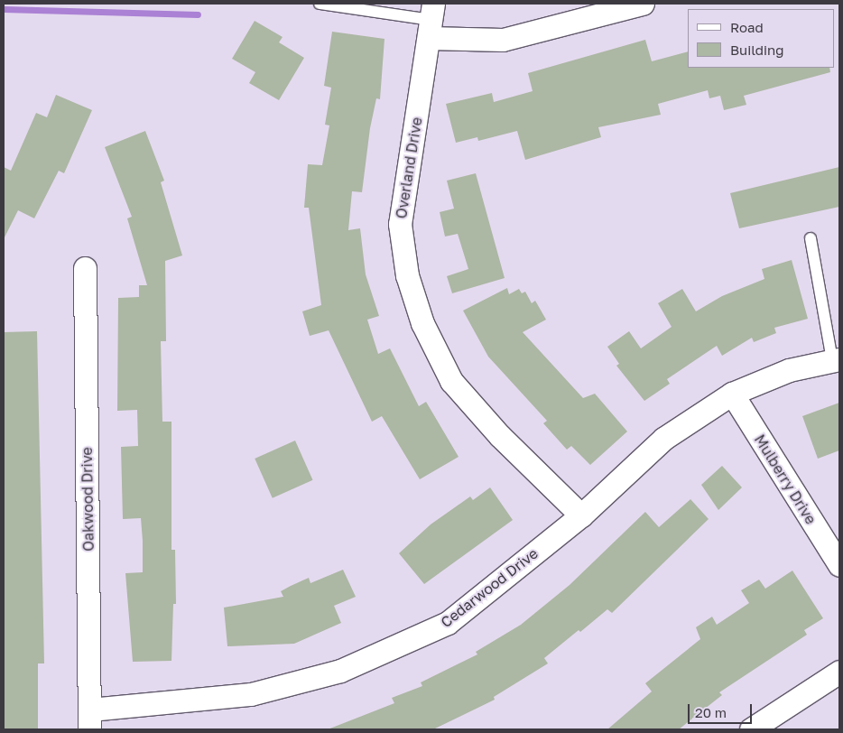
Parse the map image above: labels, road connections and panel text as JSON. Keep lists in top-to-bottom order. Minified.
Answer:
{"streets":{"street":["Overland Drive","Mulberry Drive","Oakwood Drive","Cedarwood Drive"]},"crossings":[["Overland Drive","Cedarwood Drive"],["Mulberry Drive","Cedarwood Drive"],["Oakwood Drive","Cedarwood Drive"]],"legend":["Road","Building"],"scale_bar":"20 m"}
